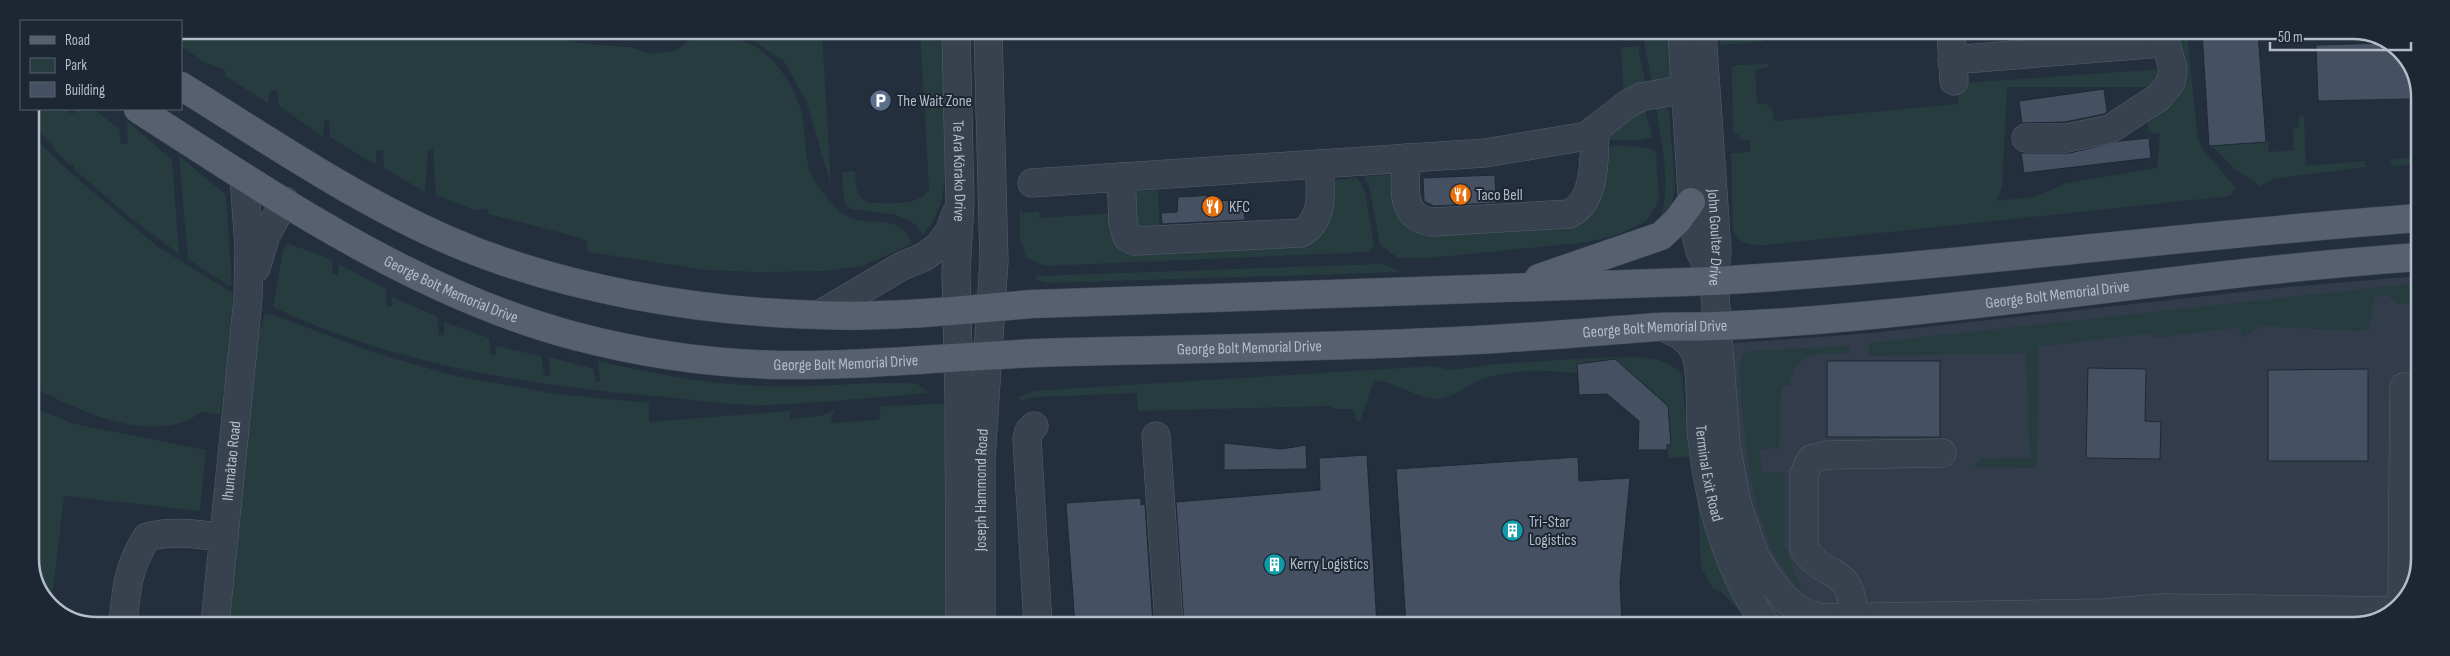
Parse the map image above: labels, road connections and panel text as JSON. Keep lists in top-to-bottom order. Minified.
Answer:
{"streets":{"main road":["George Bolt Memorial Drive"],"street":["Te Ara Kōrako Drive","John Goulter Drive","Ihumātao Road","Terminal Exit Road","Joseph Hammond Road"]},"crossings":[["Te Ara Kōrako Drive","George Bolt Memorial Drive"],["Te Ara Kōrako Drive","Joseph Hammond Road"],["John Goulter Drive","Terminal Exit Road"],["George Bolt Memorial Drive","Ihumātao Road"],["George Bolt Memorial Drive","Terminal Exit Road"],["George Bolt Memorial Drive","Joseph Hammond Road"]],"places":{"parking":["The Wait Zone"],"restaurant":["Taco Bell","KFC"],"building":["Tri-Star Logistics","Kerry Logistics"]},"legend":["Road","Park","Building"],"scale_bar":"50 m"}
